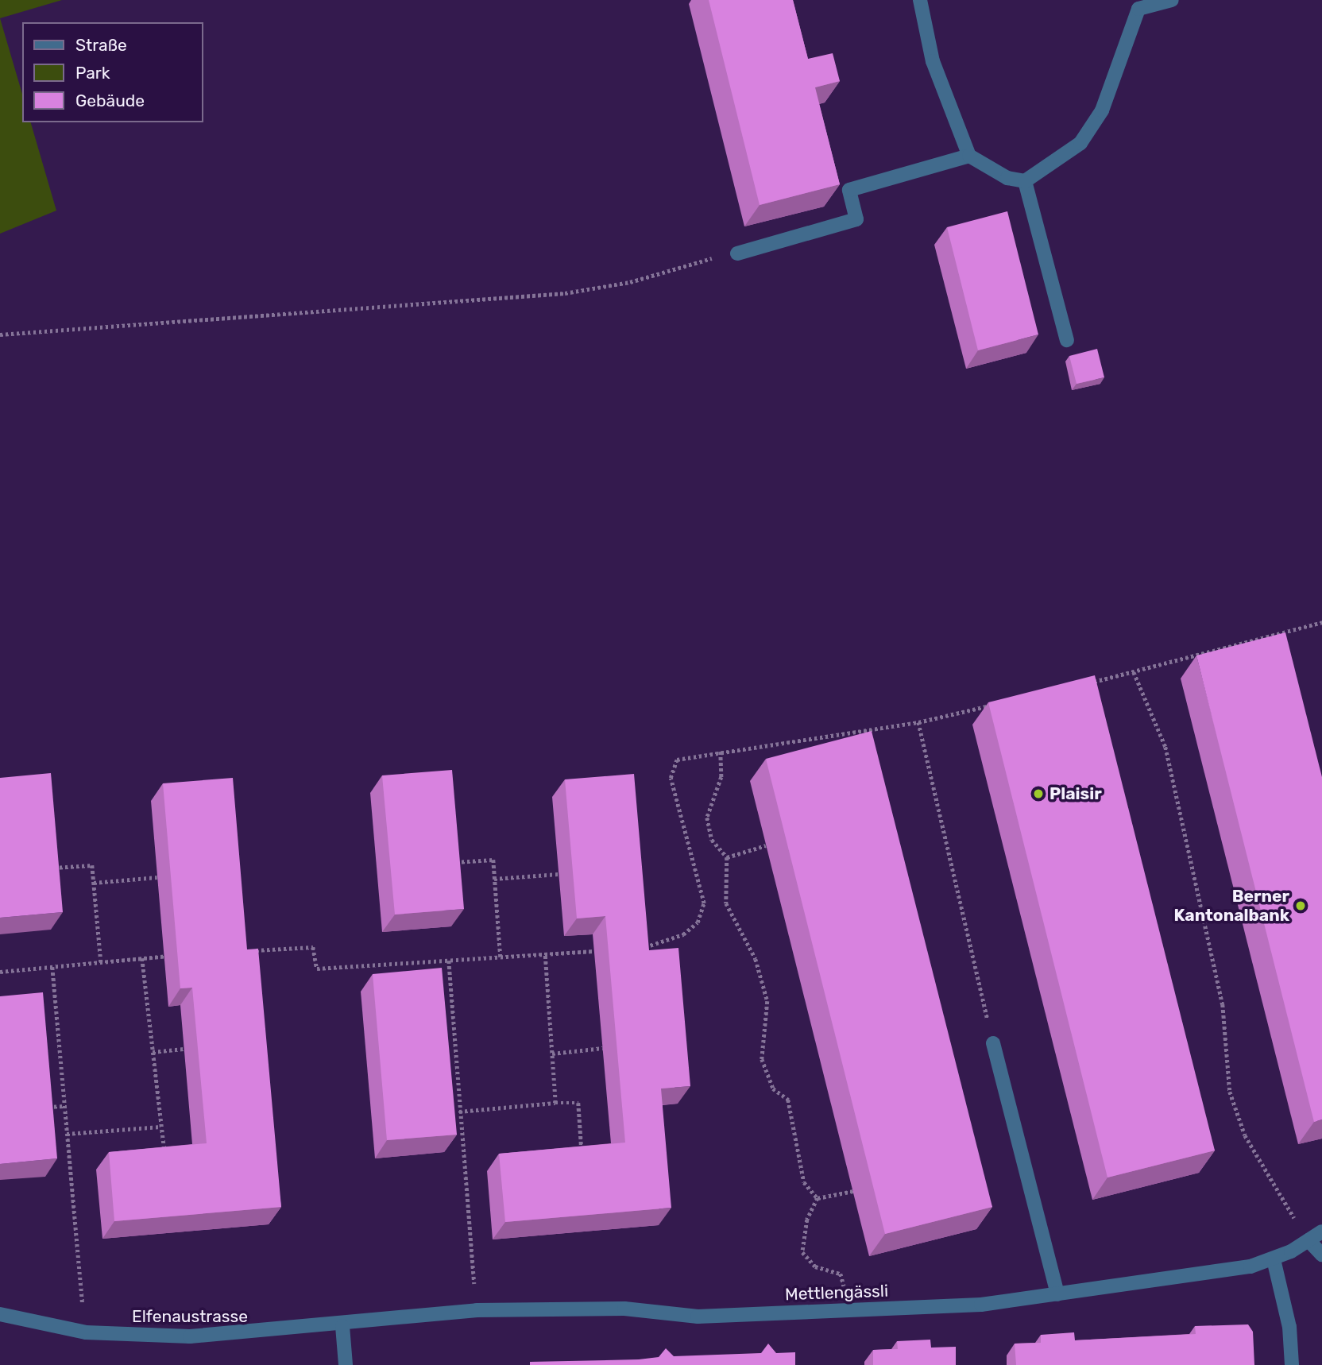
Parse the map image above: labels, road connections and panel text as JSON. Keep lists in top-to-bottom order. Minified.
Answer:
{"streets":{"street":["Mettlengässli","Elfenaustrasse"]},"crossings":[["Mettlengässli","Elfenaustrasse"]],"places":["Plaisir","Berner Kantonalbank"],"legend":["Straße","Park","Gebäude"]}
